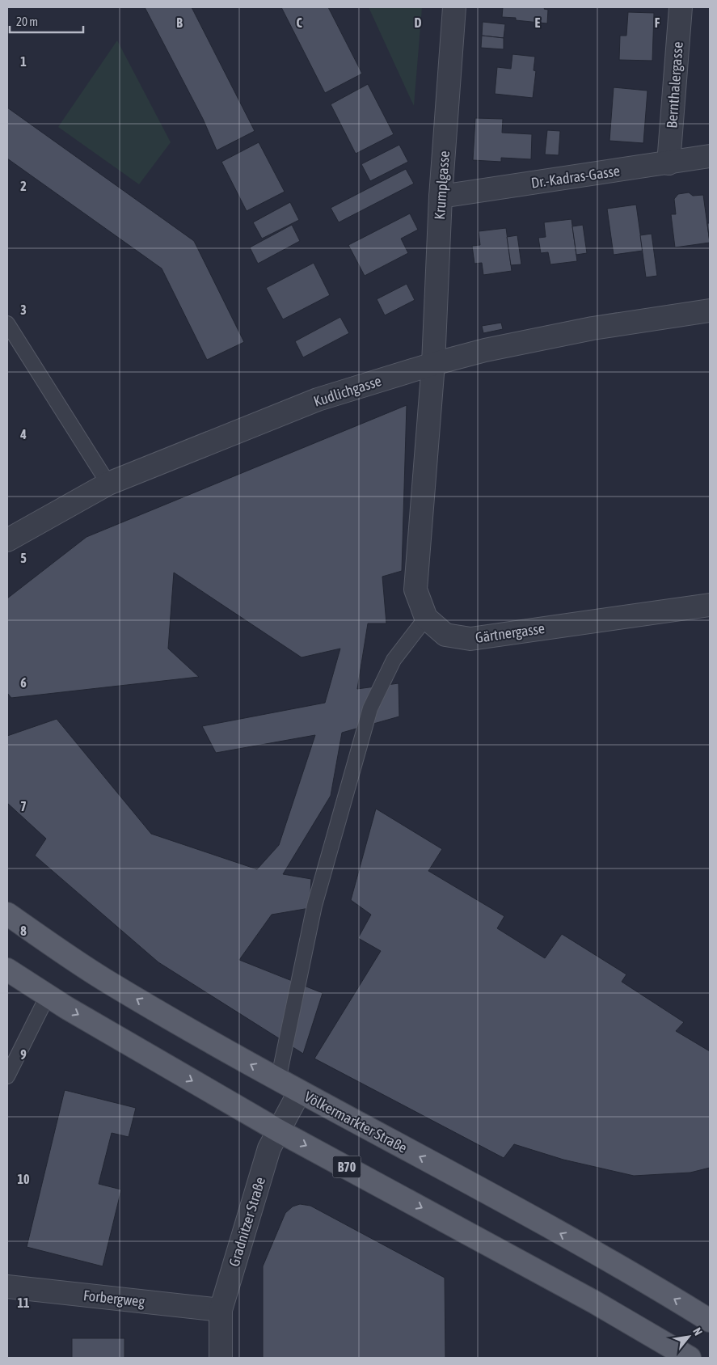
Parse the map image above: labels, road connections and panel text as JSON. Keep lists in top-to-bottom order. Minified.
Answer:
{"streets":{"main road":["Völkermarkter Straße","B70"],"street":["Bernthalergasse","Dr.-Kadras-Gasse","Krumplgasse","Kudlichgasse","Gärtnergasse","Gradnitzer Straße","Forbergweg"]},"crossings":[["Bernthalergasse","Dr.-Kadras-Gasse"],["Dr.-Kadras-Gasse","Krumplgasse"],["Krumplgasse","Kudlichgasse"],["Krumplgasse","Gärtnergasse"],["Kudlichgasse","Gärtnergasse"],["Völkermarkter Straße","Gradnitzer Straße"],["B70","Gradnitzer Straße"],["Gradnitzer Straße","Forbergweg"]],"scale_bar":"20 m","north":"top right","grid":{"columns":["B","C","D","E","F"],"rows":["1","2","3","4","5","6","7","8","9","10","11"]}}
